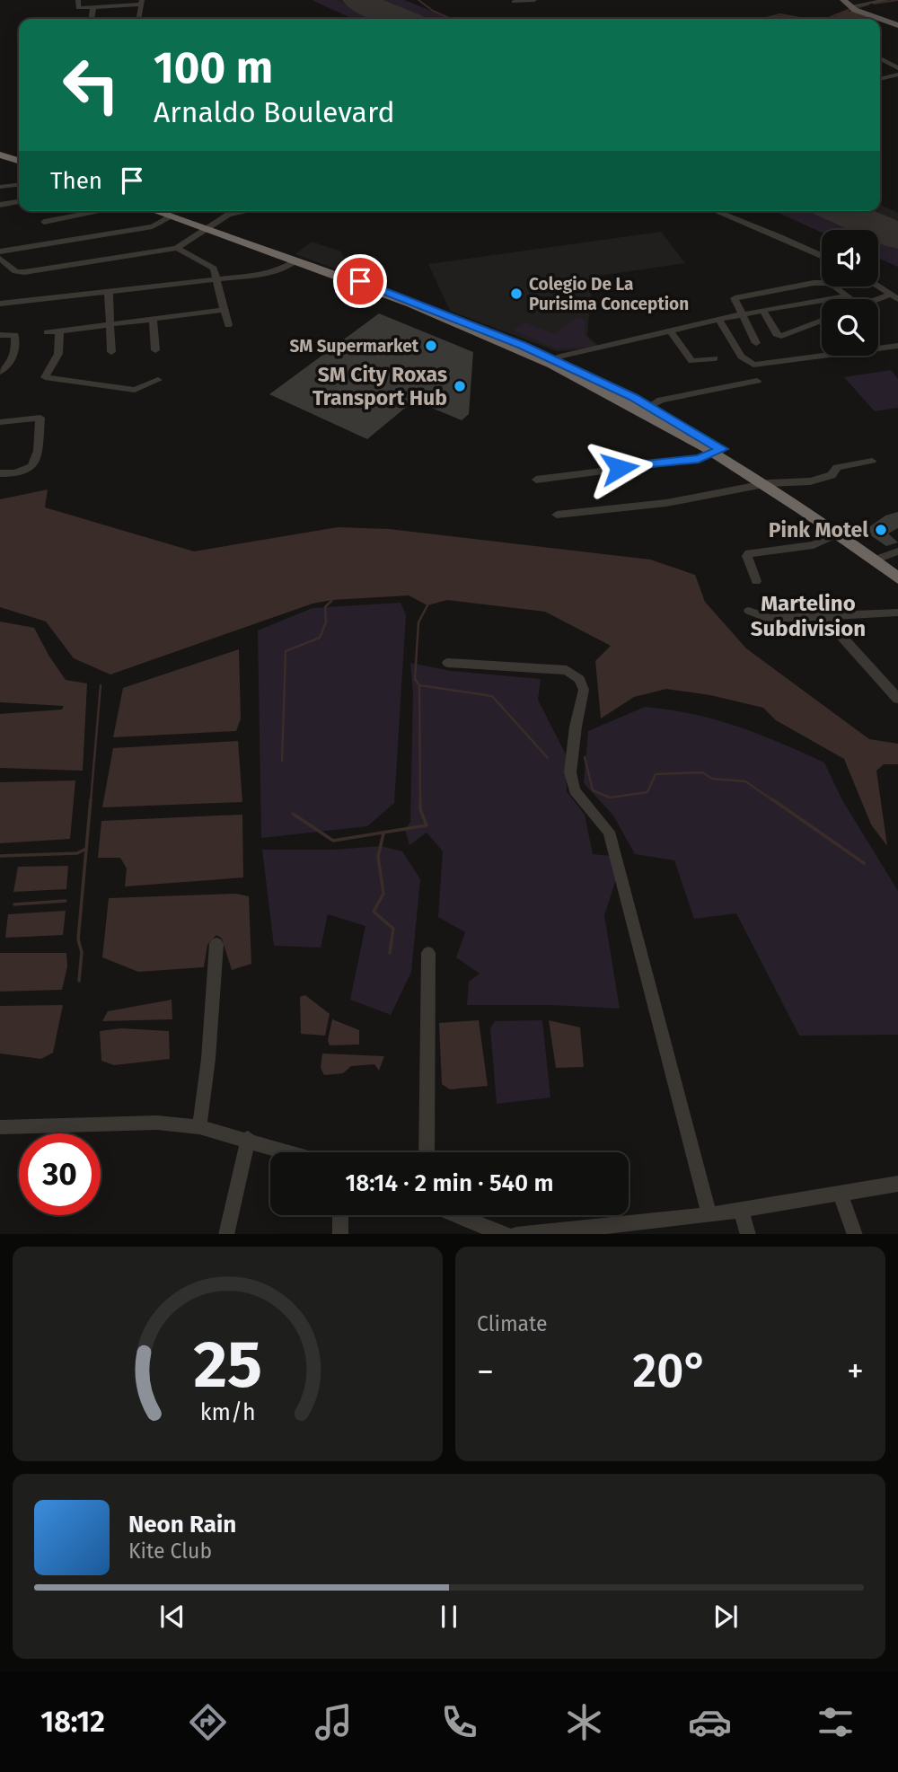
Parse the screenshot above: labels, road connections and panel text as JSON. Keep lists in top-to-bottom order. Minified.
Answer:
{"districts":["Martelino Subdivision"],"places":["Colegio De La Purisima Conception","SM Supermarket","SM City Roxas Transport Hub","Pink Motel"],"page":{"turn":["100 m","Arnaldo Boulevard"],"then":"Then","limit":"30","trip":"18:14 · 2 min · 540 m","tile":"Climate","heat":["−","20°","+"],"song":["Neon Rain","Kite Club"],"tabs":"18:12","gauge":["25","km/h"]}}
